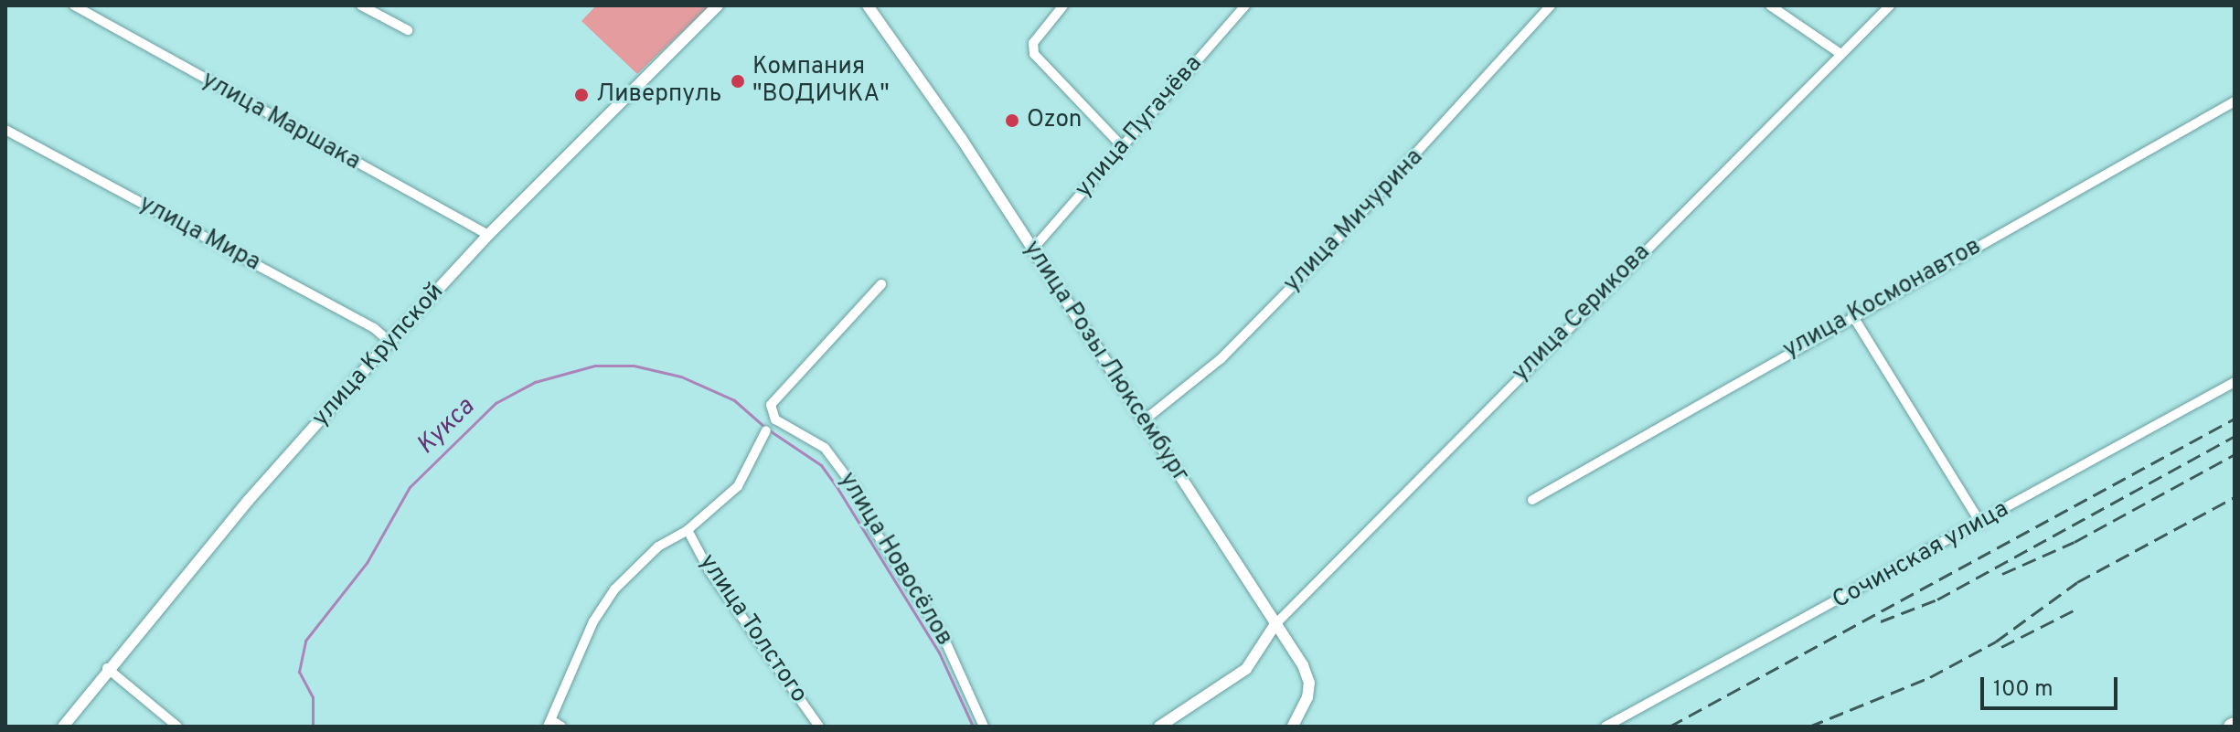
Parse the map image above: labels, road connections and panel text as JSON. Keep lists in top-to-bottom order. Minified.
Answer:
{"streets":{"street":["улица Маршака","улица Пугачёва","улица Мичурина","улица Мира","улица Космонавтов","улица Серикова","улица Крупской","улица Розы Люксембург","Сочинская улица","улица Новосёлов","улица Толстого"]},"crossings":[["улица Маршака","улица Крупской"],["улица Пугачёва","улица Розы Люксембург"],["улица Мичурина","улица Розы Люксембург"],["улица Мира","улица Крупской"],["улица Серикова","улица Розы Люксембург"]],"water":["Кукса"],"places":["Компания \"ВОДИЧКА\"","Ливерпуль","Ozon"],"scale_bar":"100 m"}
